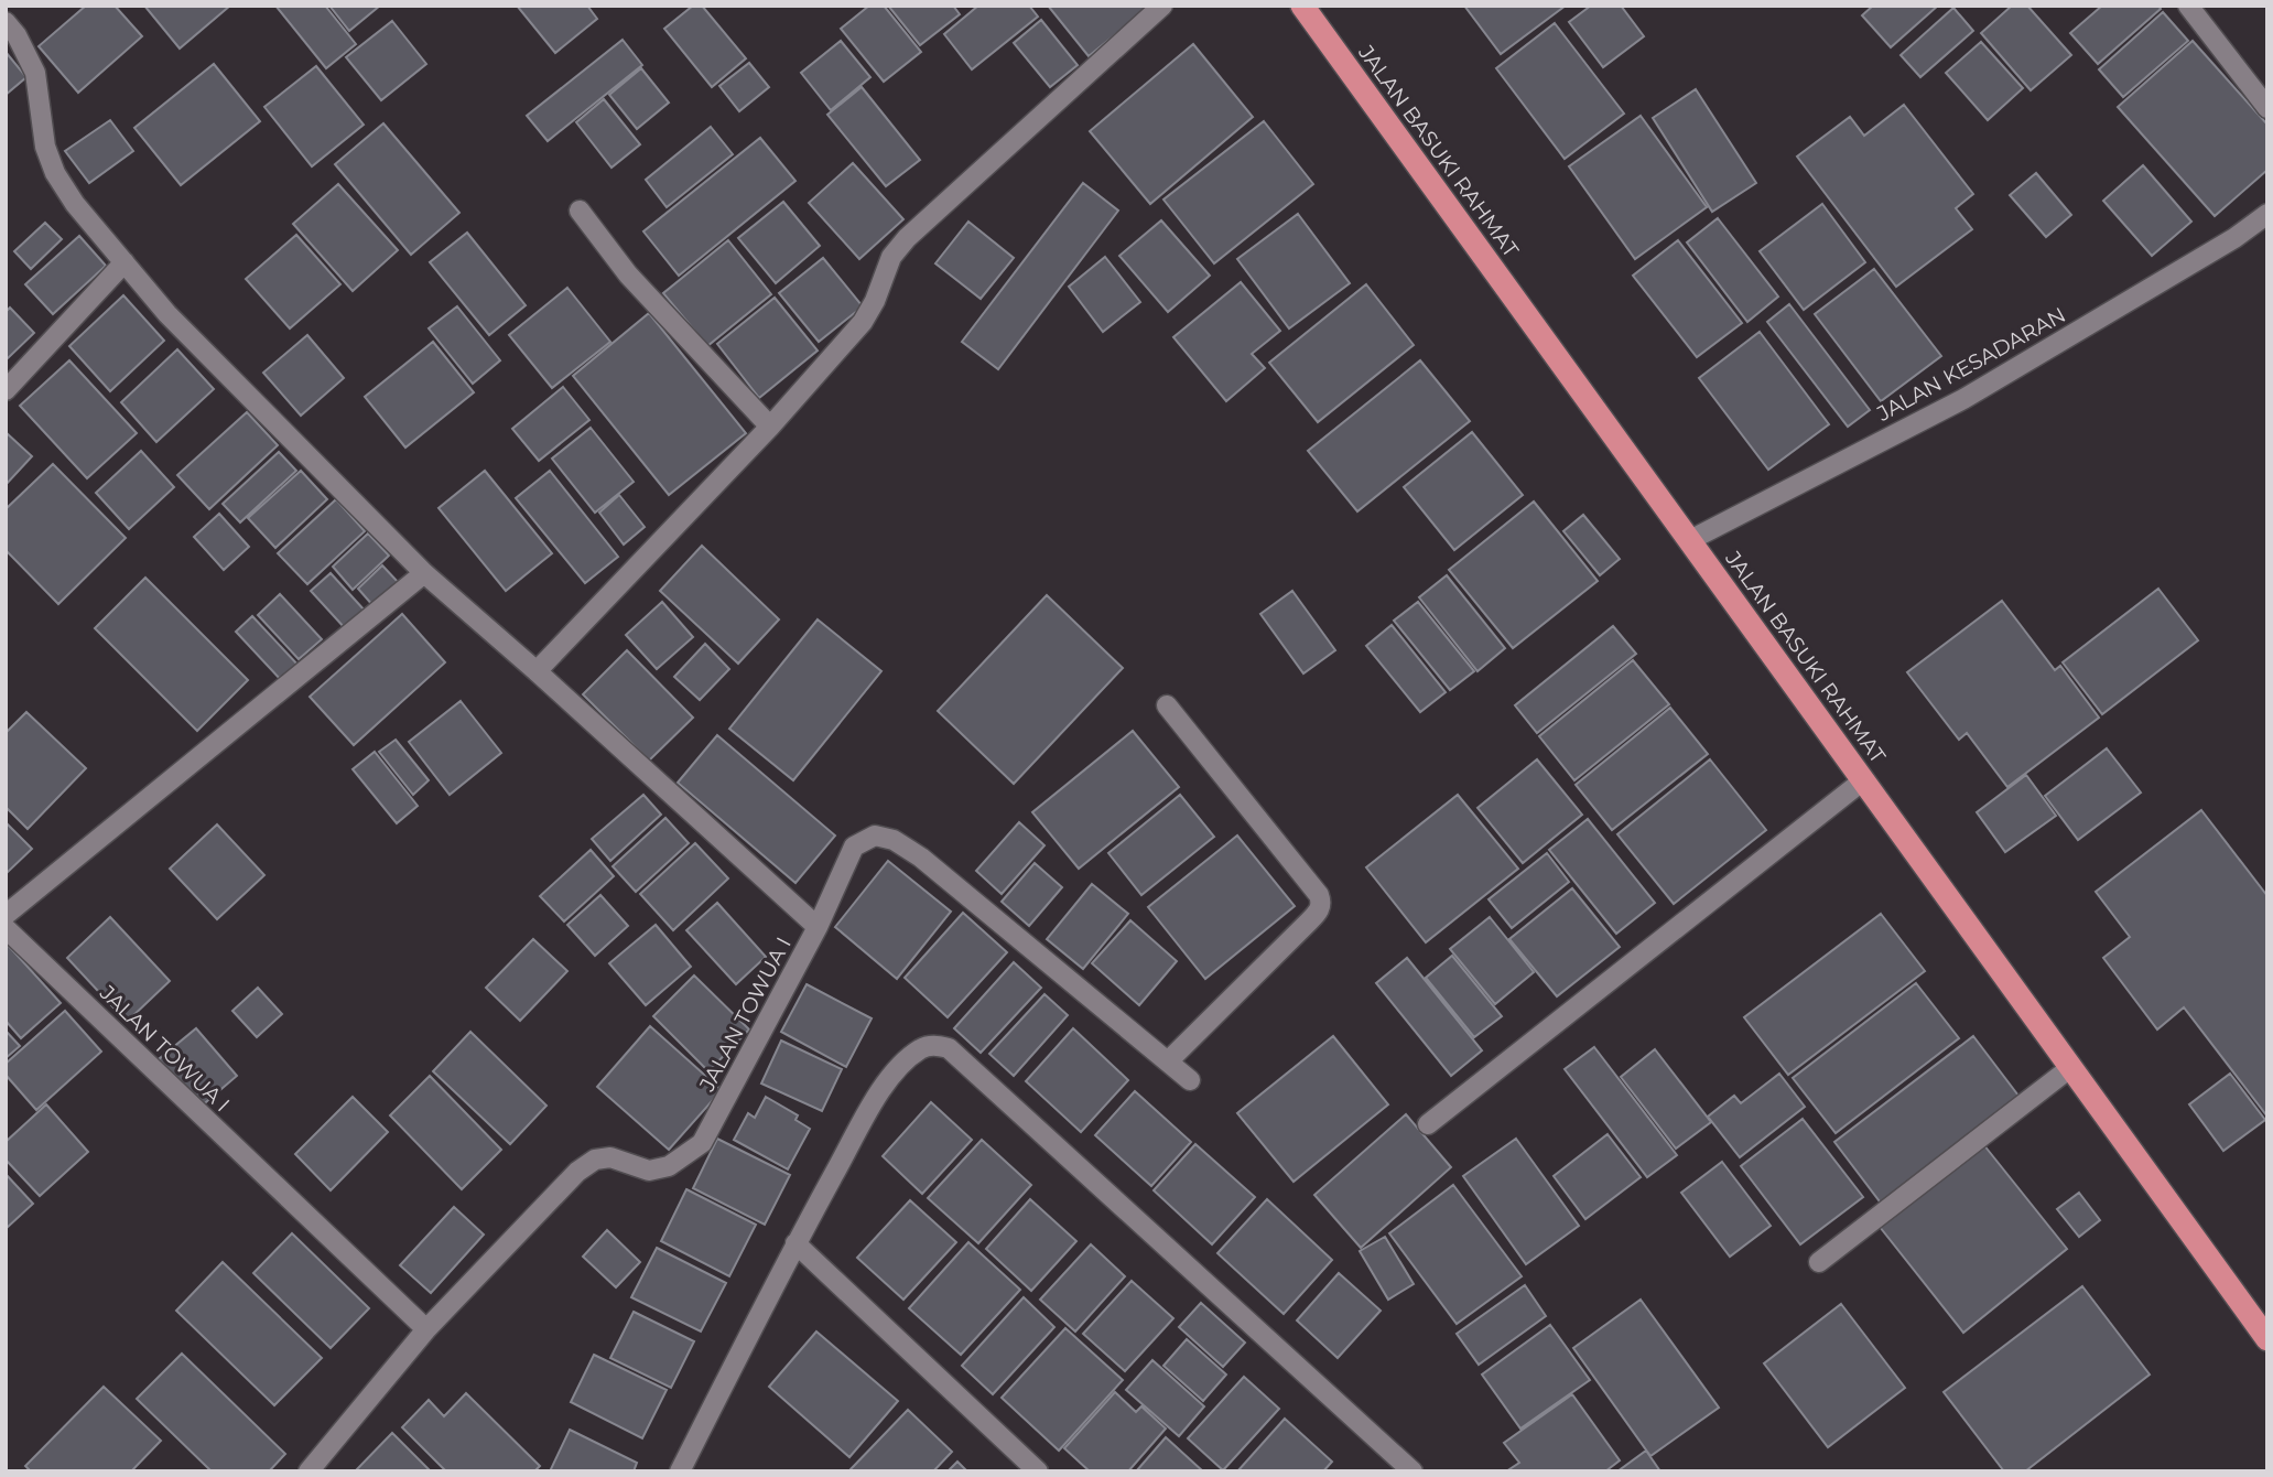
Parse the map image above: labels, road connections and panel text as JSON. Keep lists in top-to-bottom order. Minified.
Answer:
{"streets":{"highway":["JALAN BASUKI RAHMAT"],"street":["JALAN KESADARAN","JALAN TOWUA I"]},"crossings":[["JALAN BASUKI RAHMAT","JALAN KESADARAN"]]}
